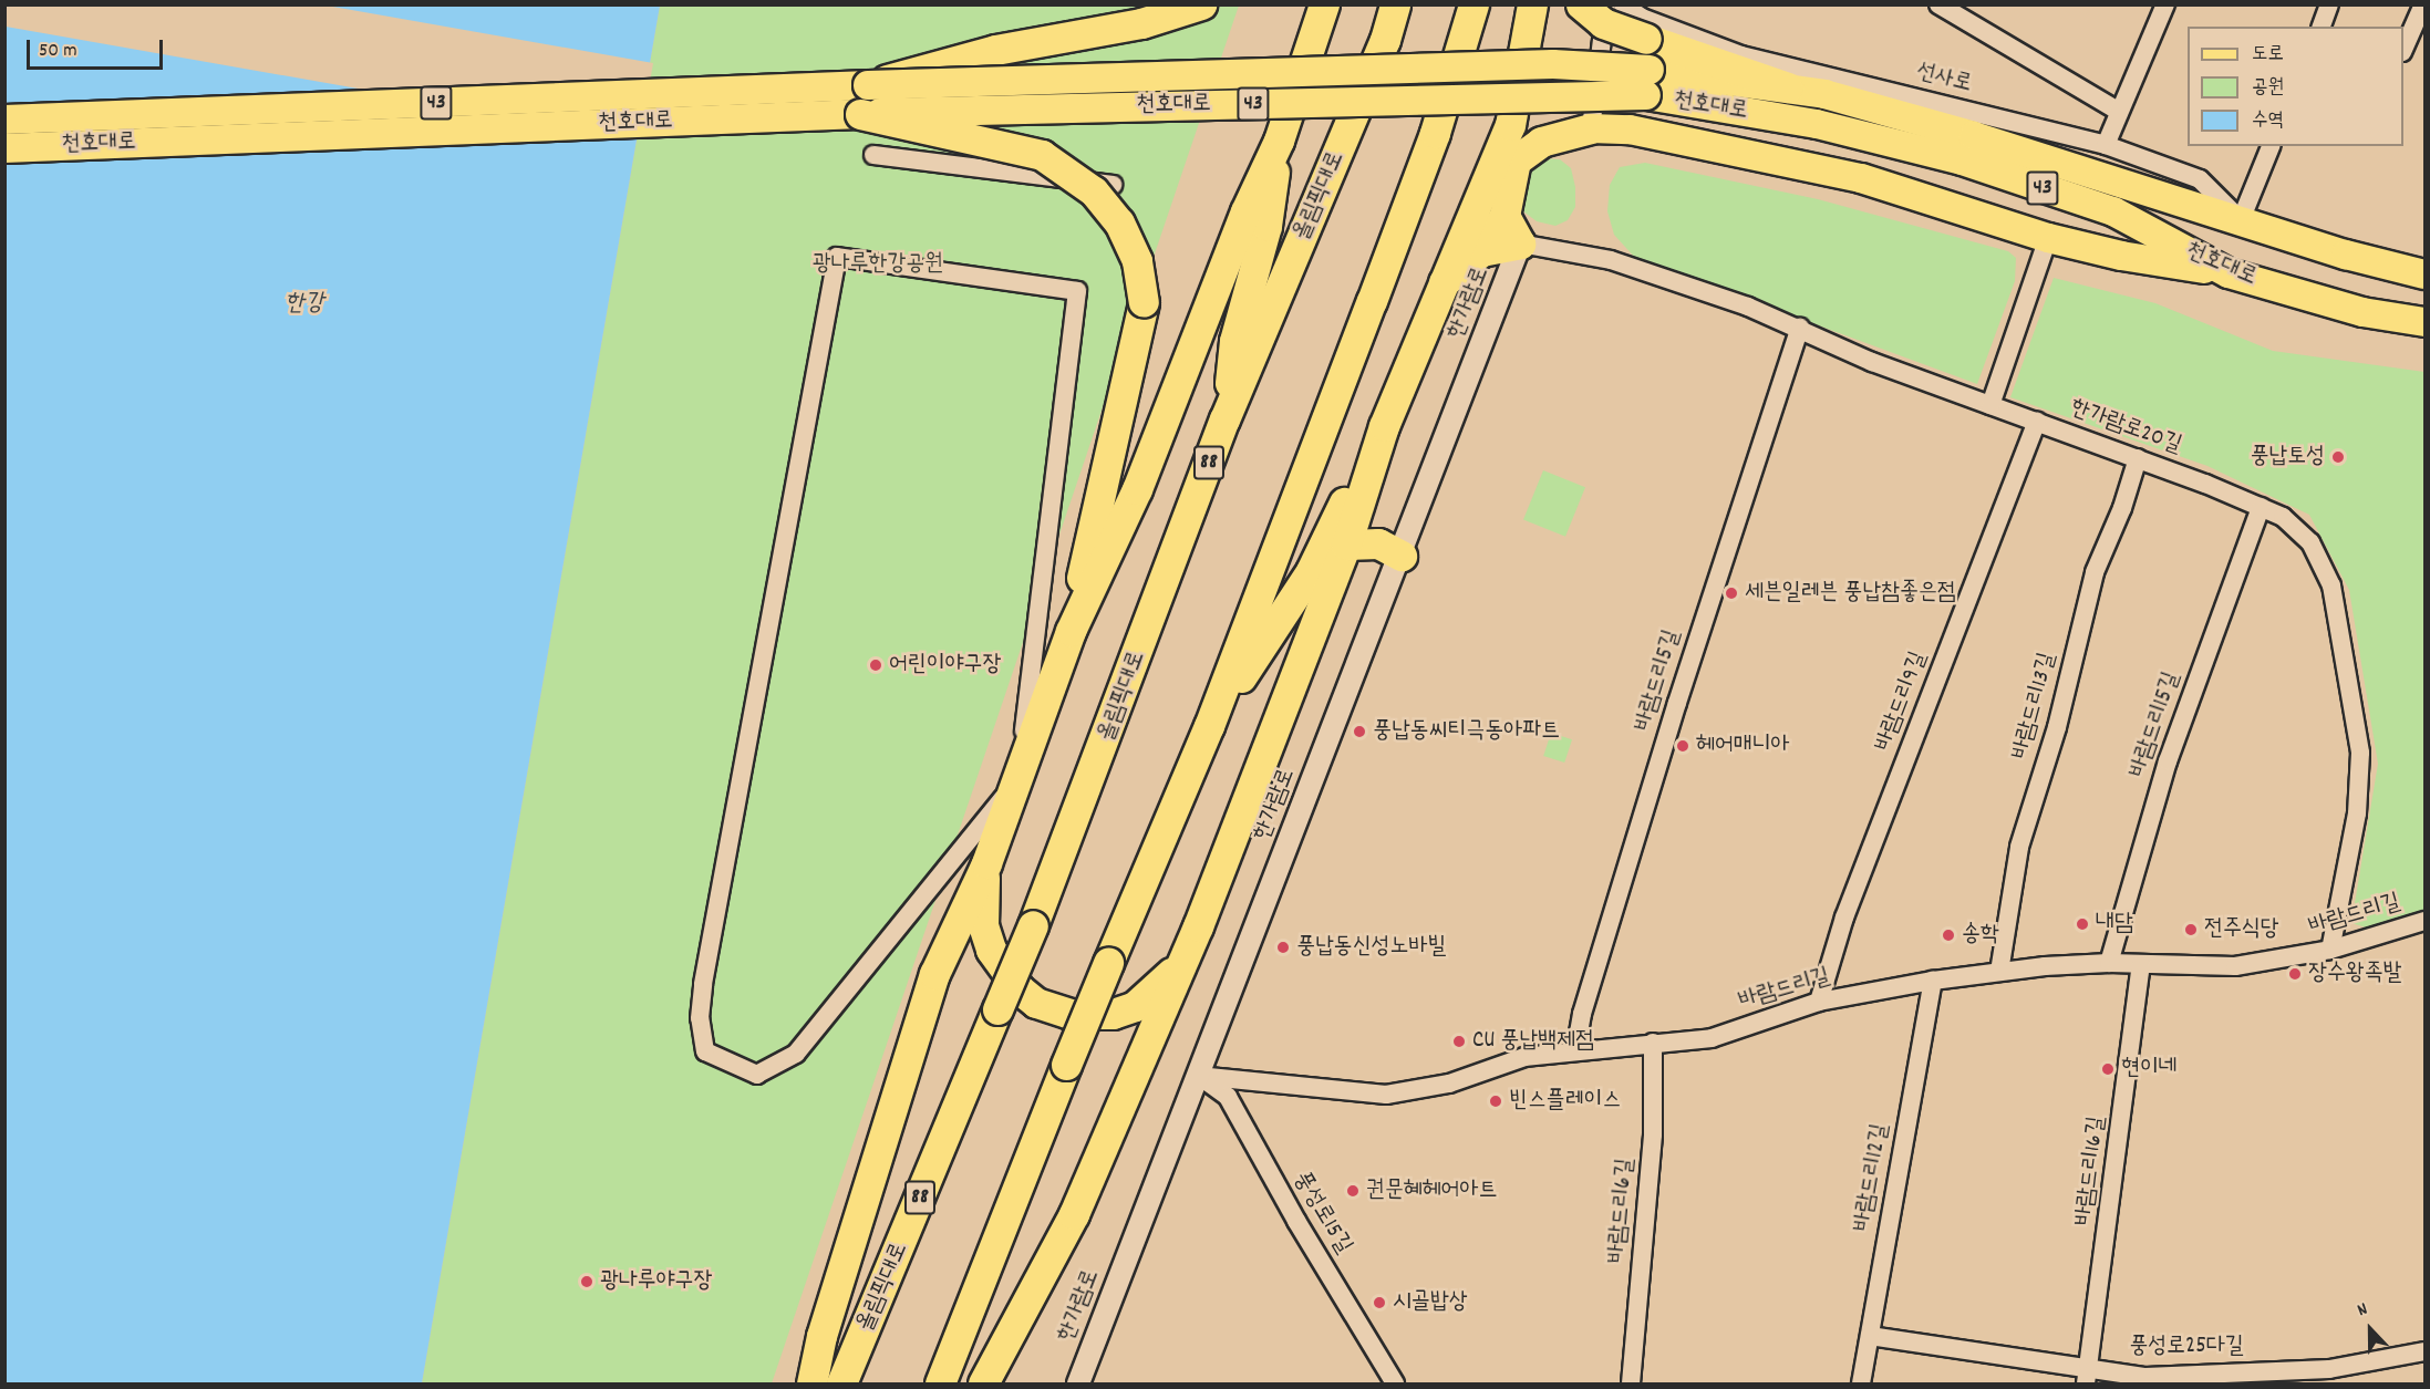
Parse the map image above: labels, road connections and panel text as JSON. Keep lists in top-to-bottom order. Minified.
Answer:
{"streets":{"highway":["올림픽대로","88"],"main road":["43","천호대로"],"street":["선사로","한가람로","한가람로20길","바람드리5길","바람드리9길","바람드리13길","바람드리15길","바람드리길","바람드리16길","바람드리12길","바람드리6길","풍성로15길","풍성로25다길"]},"crossings":[["선사로","천호대로"],["한가람로","한가람로20길"],["한가람로","바람드리길"],["한가람로","풍성로15길"],["한가람로20길","바람드리5길"],["한가람로20길","바람드리9길"],["한가람로20길","바람드리13길"],["한가람로20길","바람드리15길"],["한가람로20길","바람드리길"],["바람드리5길","바람드리길"],["바람드리9길","바람드리길"],["바람드리13길","바람드리길"],["바람드리15길","바람드리길"],["바람드리길","바람드리16길"],["바람드리길","바람드리12길"],["바람드리길","바람드리6길"],["바람드리길","풍성로15길"],["바람드리16길","풍성로25다길"],["바람드리12길","풍성로25다길"]],"water":["한강"],"parks":["광나루한강공원"],"places":["풍납토성","세븐일레븐 풍납참좋은점","어린이야구장","풍납동씨티극동아파트","헤어매니아","내담","전주식당","송학","풍납동신성노바빌","장수왕족발","CU 풍납백제점","현이네","빈스플레이스","권문혜헤어아트","광나루야구장","시골밥상"],"legend":["도로","공원","수역"],"scale_bar":"50 m","north":"top"}
